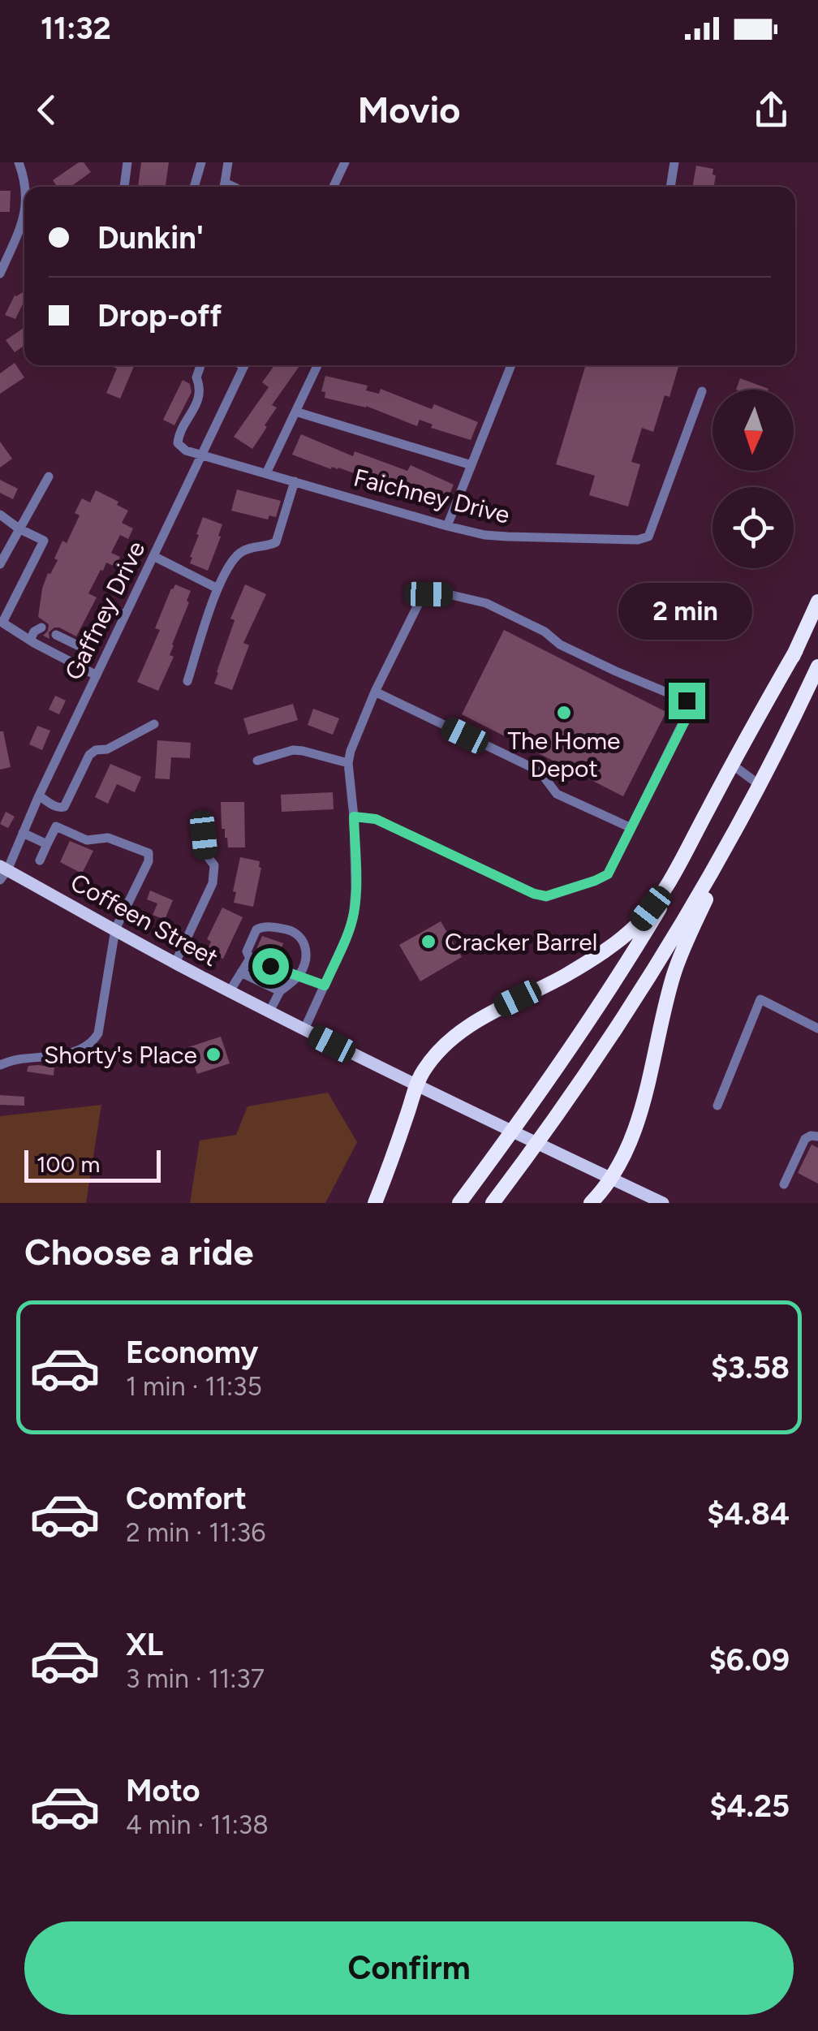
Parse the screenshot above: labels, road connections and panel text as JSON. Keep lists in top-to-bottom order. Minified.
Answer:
{"streets":{"main road":["Coffeen Street"],"street":["Faichney Drive","Gaffney Drive"]},"crossings":[["Faichney Drive","Gaffney Drive"],["Gaffney Drive","Coffeen Street"]],"places":["The Home Depot","Cracker Barrel","Shorty's Place"],"scale_bar":"100 m","north":"bottom","page":{"status":"11:32","header":"Movio","banner":["Dunkin'","Drop-off"],"bubble":"2 min","scale":"100 m","heading":"Choose a ride","list":[{"name":"Economy","note":"1 min · 11:35","value":"$3.58"},{"name":"Comfort","note":"2 min · 11:36","value":"$4.84"},{"name":"XL","note":"3 min · 11:37","value":"$6.09"},{"name":"Moto","note":"4 min · 11:38","value":"$4.25"}],"buttons":"Confirm"}}
